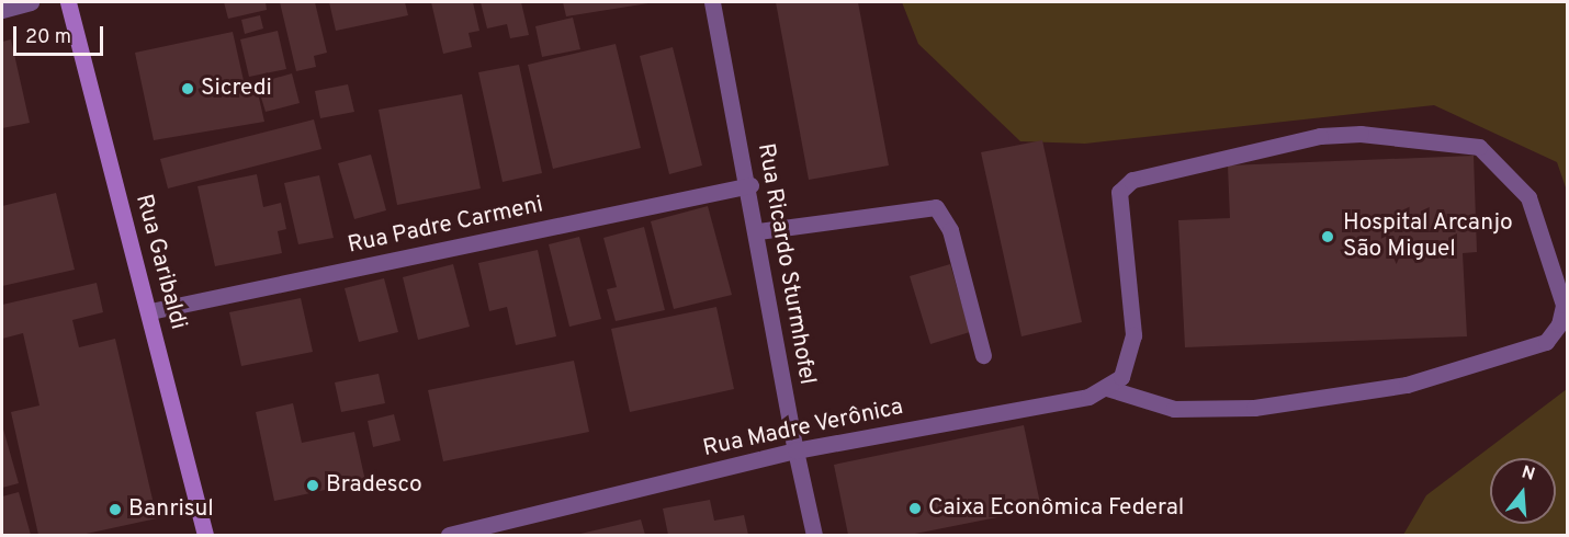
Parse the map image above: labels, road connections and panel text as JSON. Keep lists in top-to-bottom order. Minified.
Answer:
{"streets":{"main road":["Rua Garibaldi"],"street":["Rua Padre Carmeni","Rua Ricardo Sturmhofel","Rua Madre Verônica"]},"crossings":[["Rua Padre Carmeni","Rua Garibaldi"],["Rua Padre Carmeni","Rua Ricardo Sturmhofel"],["Rua Ricardo Sturmhofel","Rua Madre Verônica"]],"places":["Sicredi","Hospital Arcanjo São Miguel","Bradesco","Caixa Econômica Federal","Banrisul"],"scale_bar":"20 m","north":"top"}
